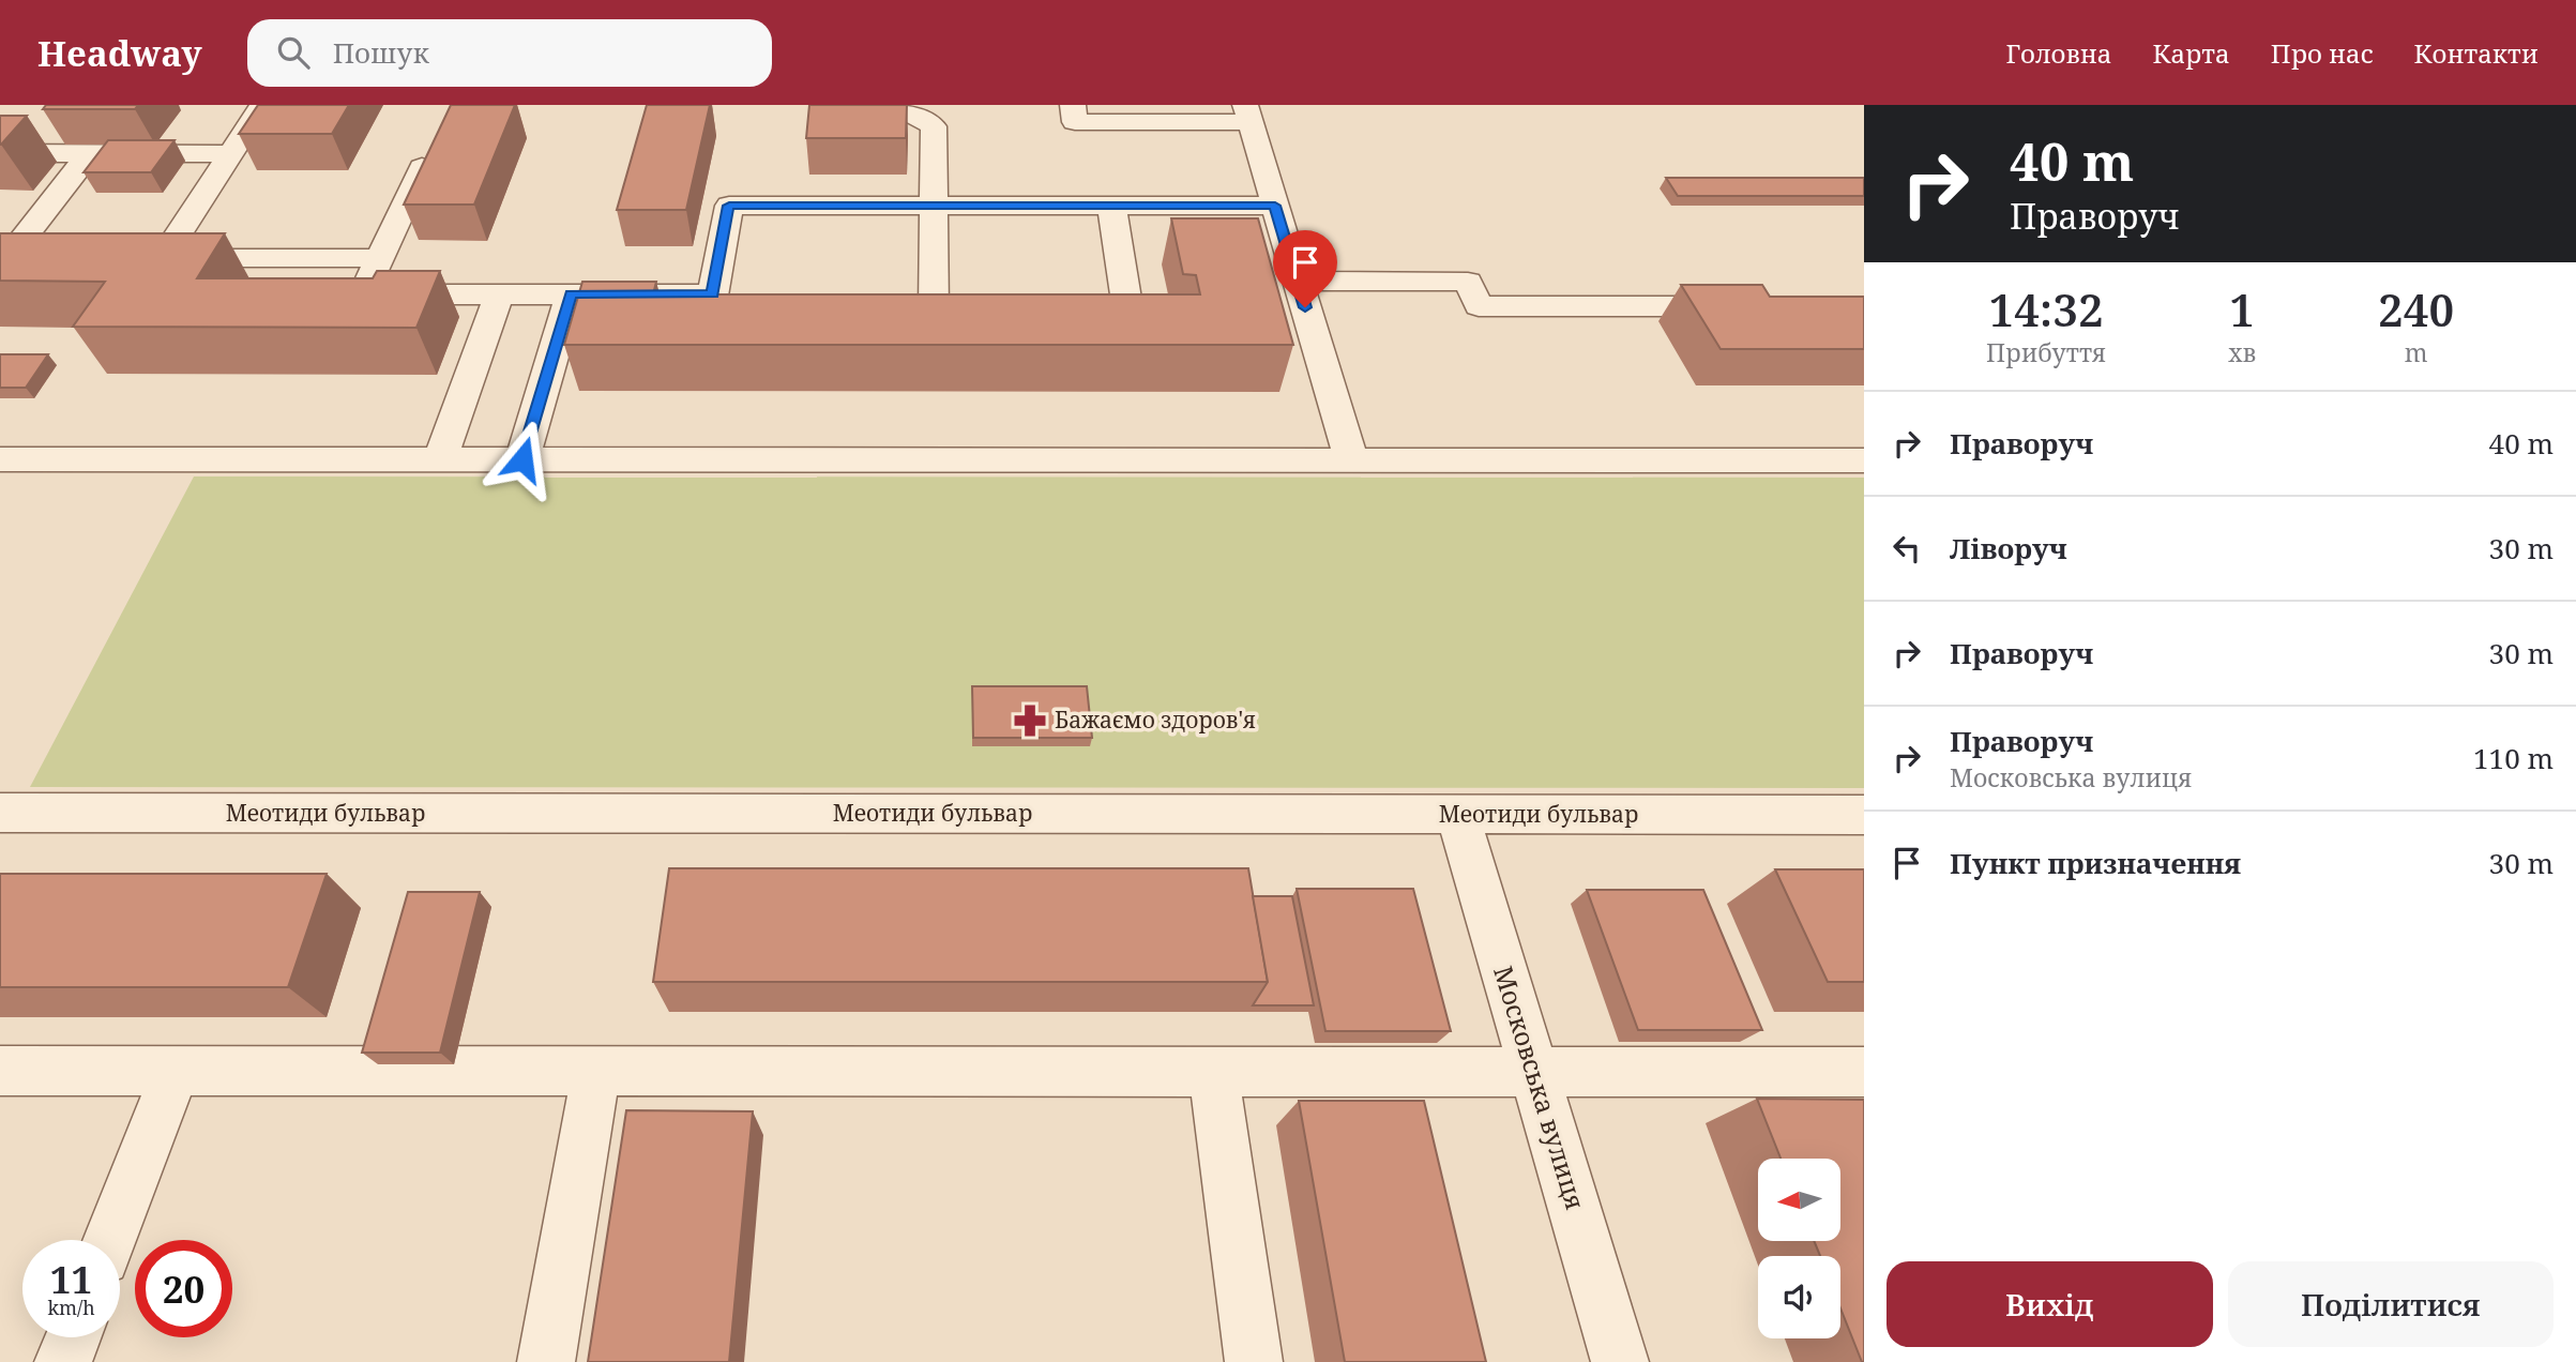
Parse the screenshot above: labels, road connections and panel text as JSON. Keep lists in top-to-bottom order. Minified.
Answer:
{"streets":{"street":["Меотиди бульвар","Московська вулиця"]},"crossings":[["Меотиди бульвар","Московська вулиця"]],"places":{"pharmacy":["Бажаємо здоров'я"]},"north":"left","page":{"header":"Headway","search":"Пошук","nav":["Головна","Карта","Про нас","Контакти"],"turn":["40 m","Праворуч"],"eta":["14:32","Прибуття","1","хв","240","m"],"list":[{"name":"Праворуч","value":"40 m"},{"name":"Ліворуч","value":"30 m"},{"name":"Праворуч","value":"30 m"},{"name":"Праворуч","note":"Московська вулиця","value":"110 m"},{"name":"Пункт призначення","value":"30 m"}],"speed":"11 km/h","limit":"20","buttons":["Вихід","Поділитися"]}}
